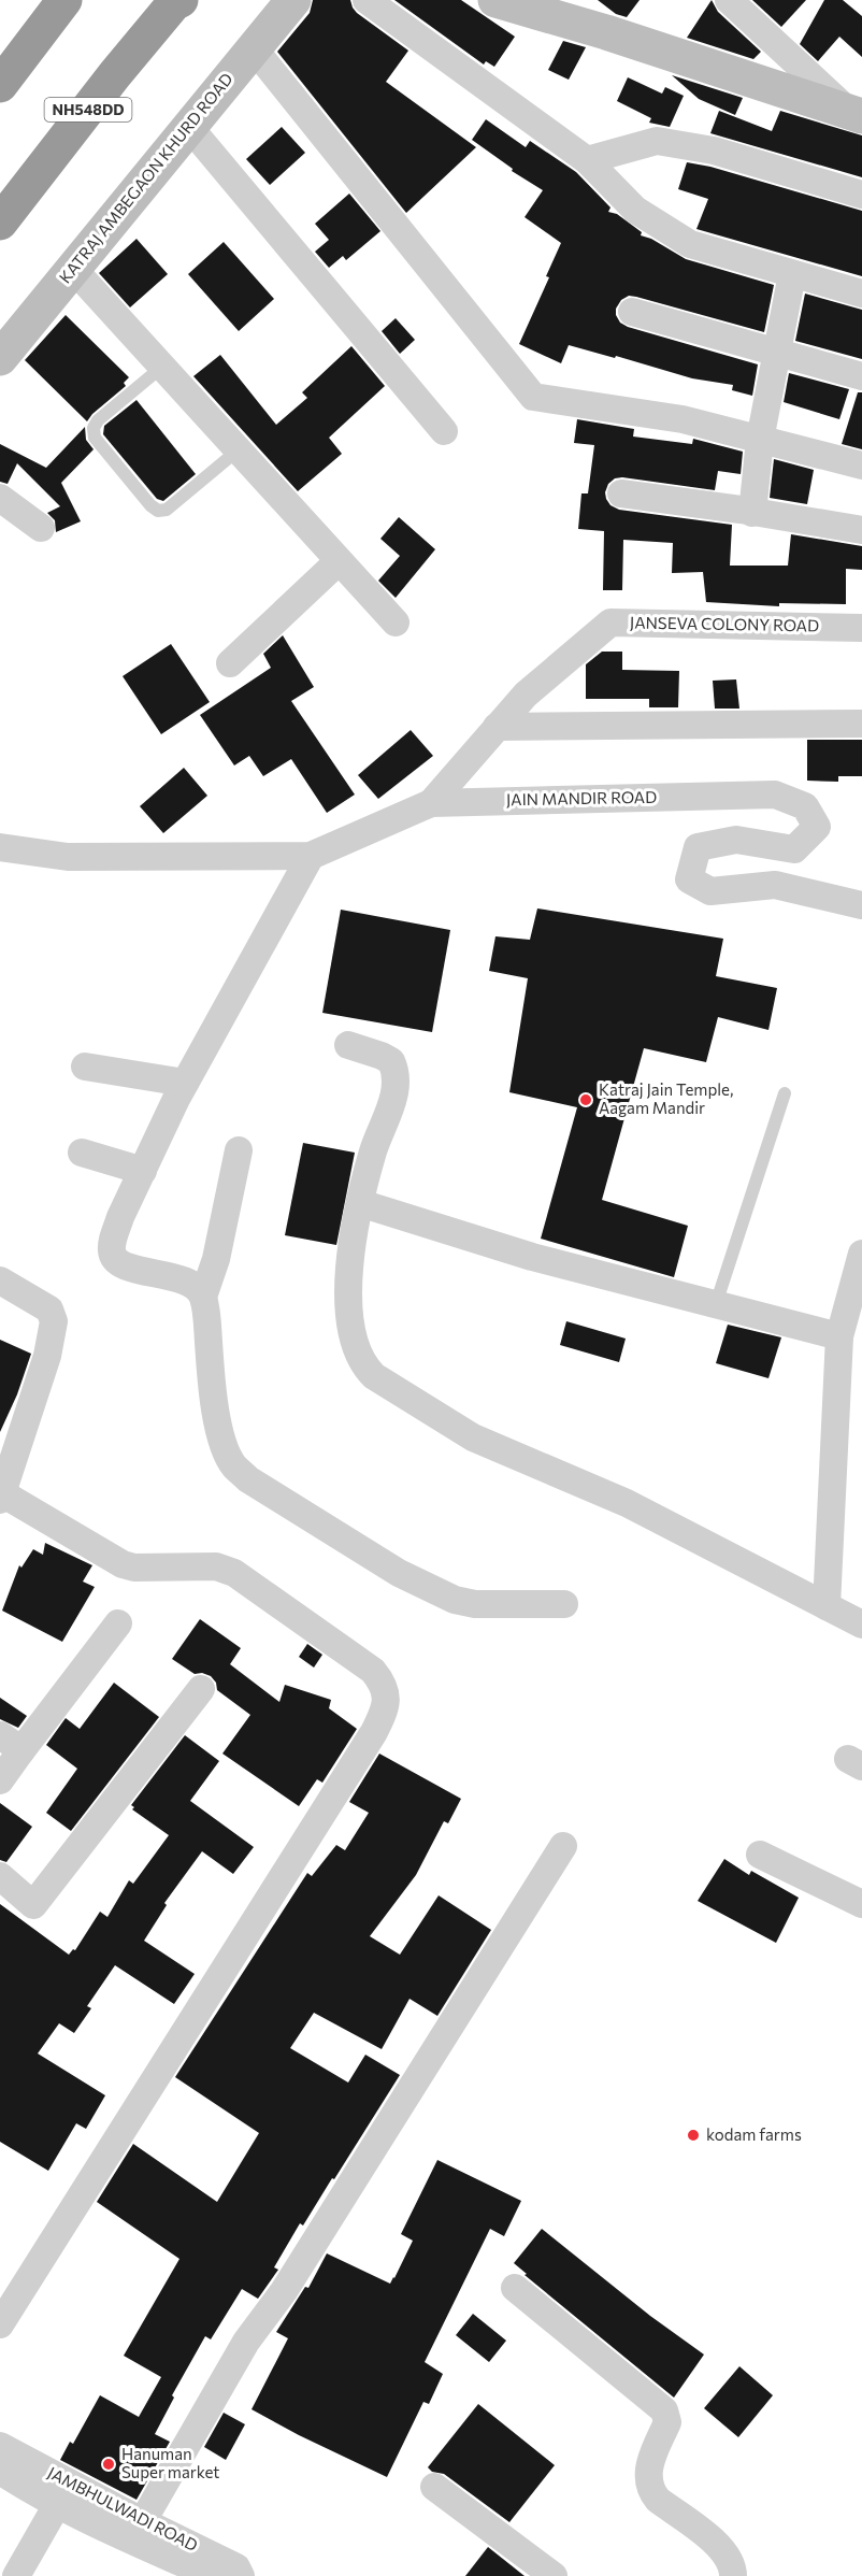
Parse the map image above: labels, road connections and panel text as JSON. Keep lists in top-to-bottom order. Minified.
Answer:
{"streets":{"highway":["NH548DD"],"street":["KATRAJ AMBEGAON KHURD ROAD","JANSEVA COLONY ROAD","JAIN MANDIR ROAD","JAMBHULWADI ROAD"]},"crossings":[["JANSEVA COLONY ROAD","JAIN MANDIR ROAD"]],"places":["Katraj Jain Temple, Aagam Mandir","kodam farms","Hanuman Super market"]}
